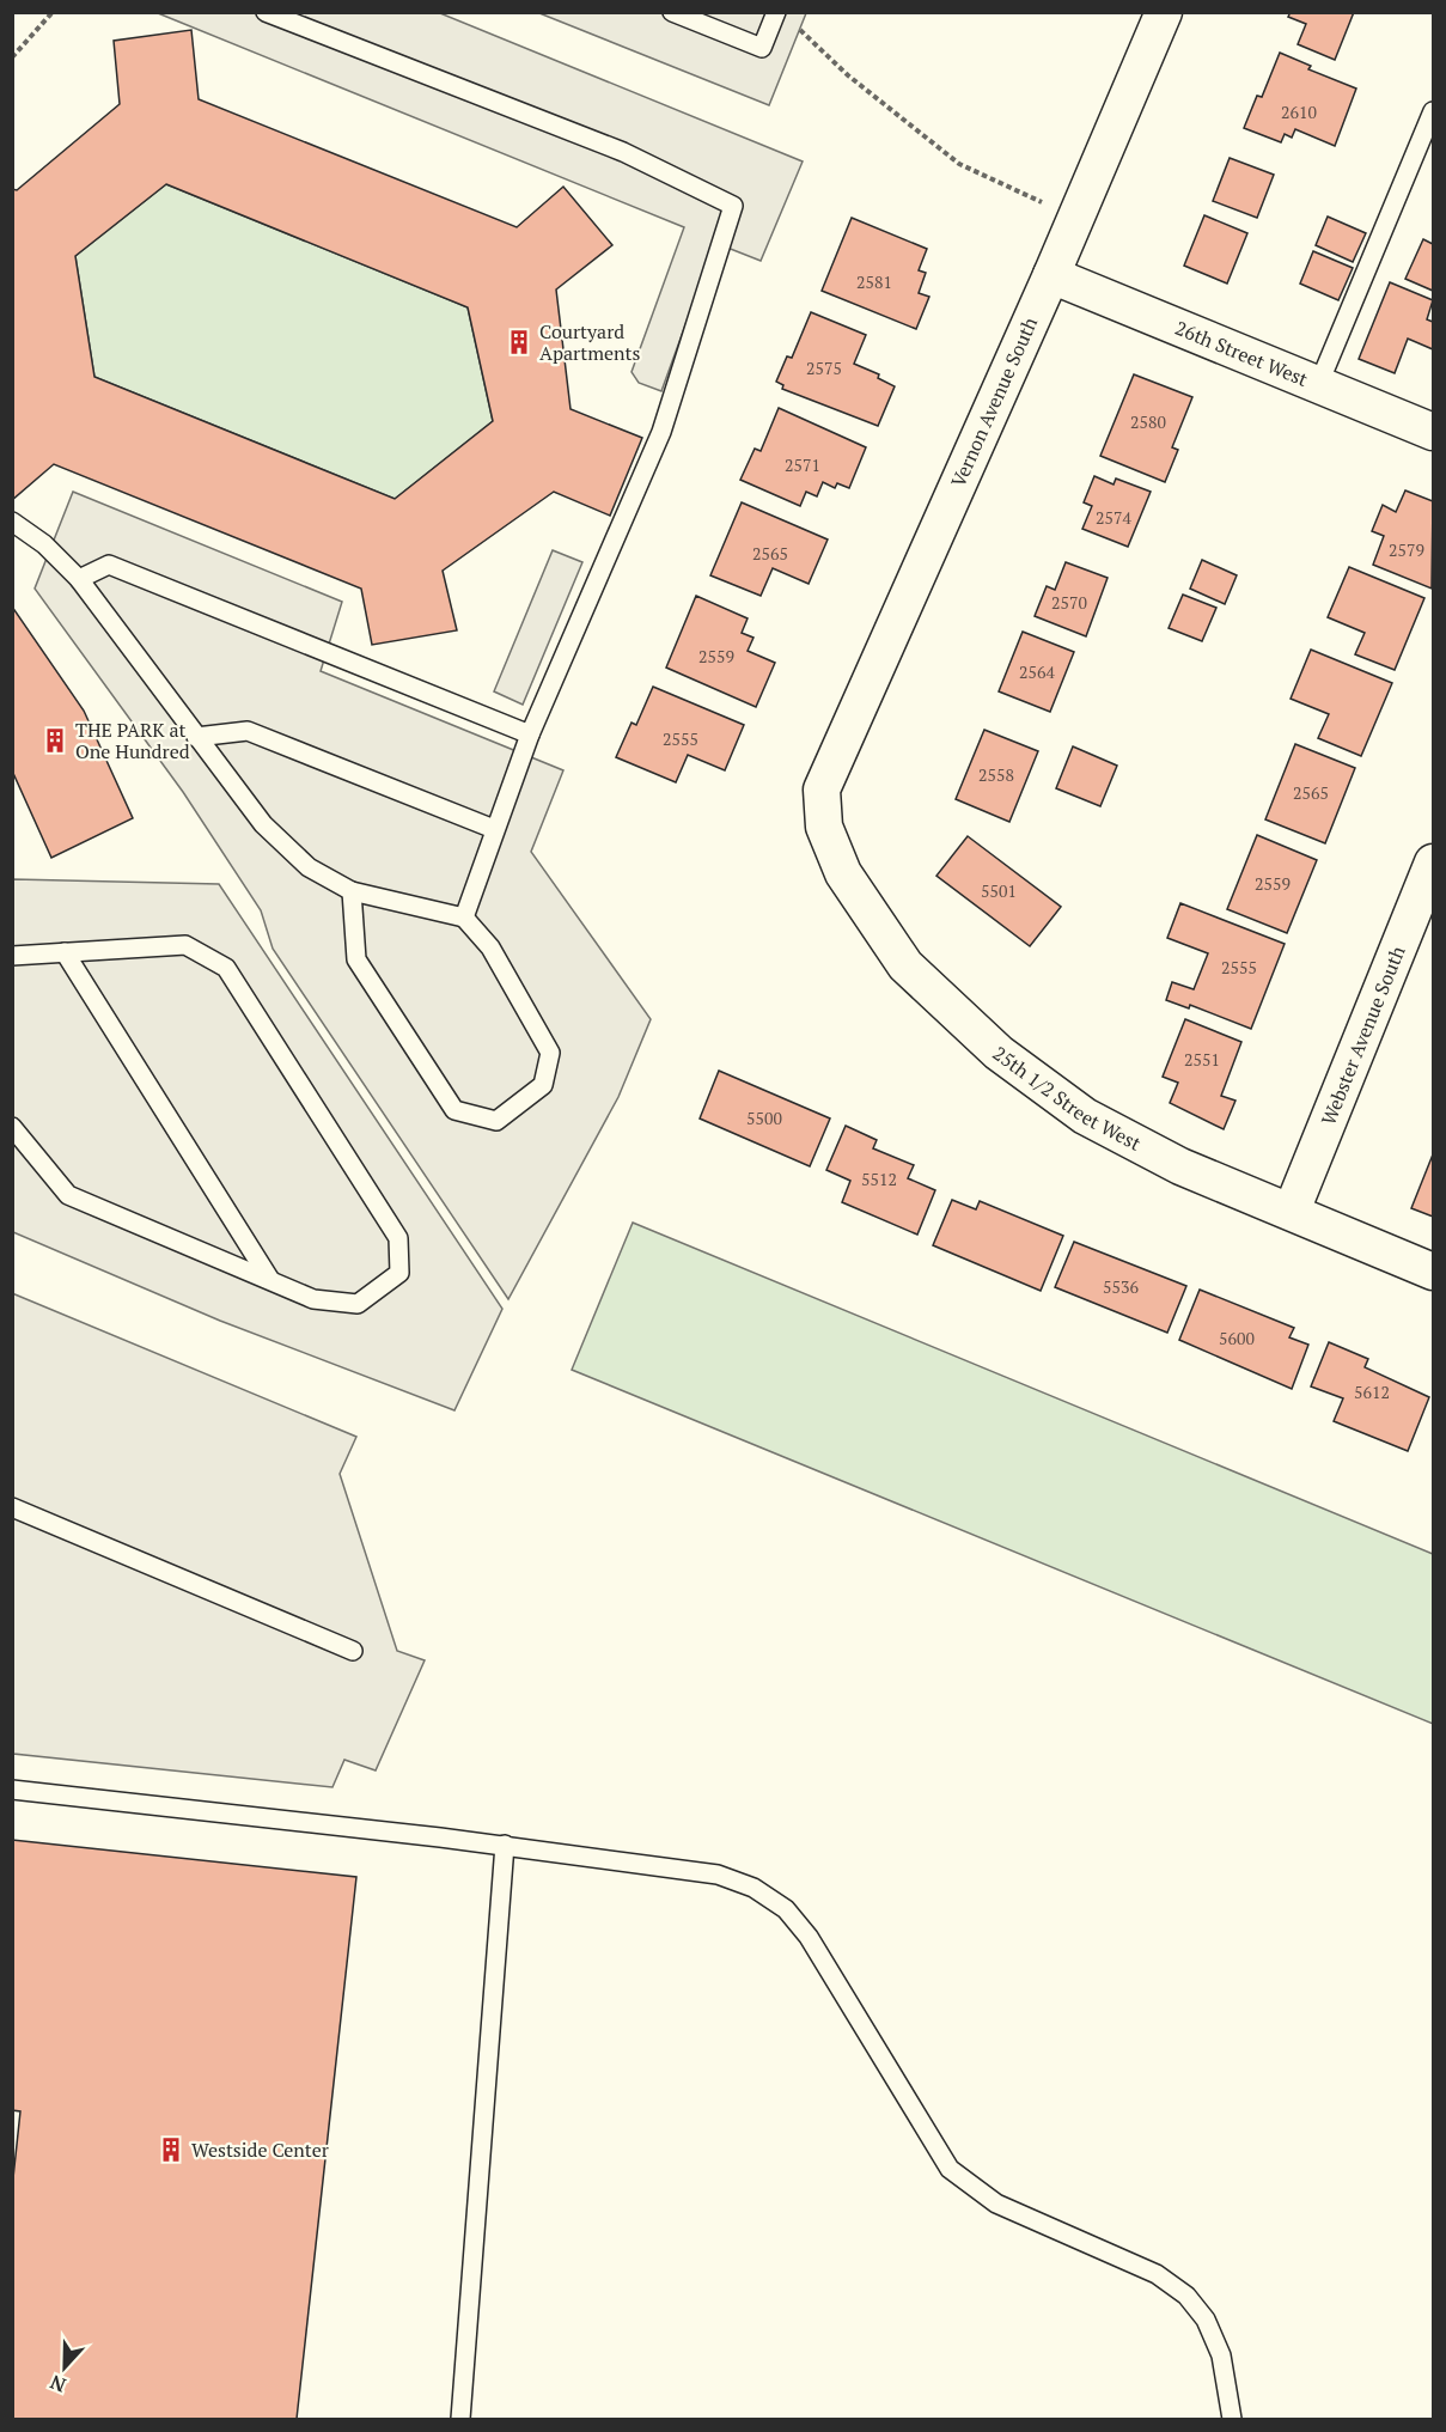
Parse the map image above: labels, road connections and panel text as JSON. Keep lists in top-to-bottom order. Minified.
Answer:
{"streets":{"street":["26th Street West","Vernon Avenue South","Webster Avenue South","25th 1/2 Street West"]},"crossings":[["26th Street West","Vernon Avenue South"],["Vernon Avenue South","25th 1/2 Street West"],["Webster Avenue South","25th 1/2 Street West"]],"places":{"building":["Courtyard Apartments","THE PARK at One Hundred","Westside Center"]},"house_numbers":["2610","2581","2575","2580","2571","2574","2579","2565","2570","2559","2564","2555","2558","2565","2559","5501","2555","2551","5500","5512","5536","5600","5612"],"north":"bottom"}
